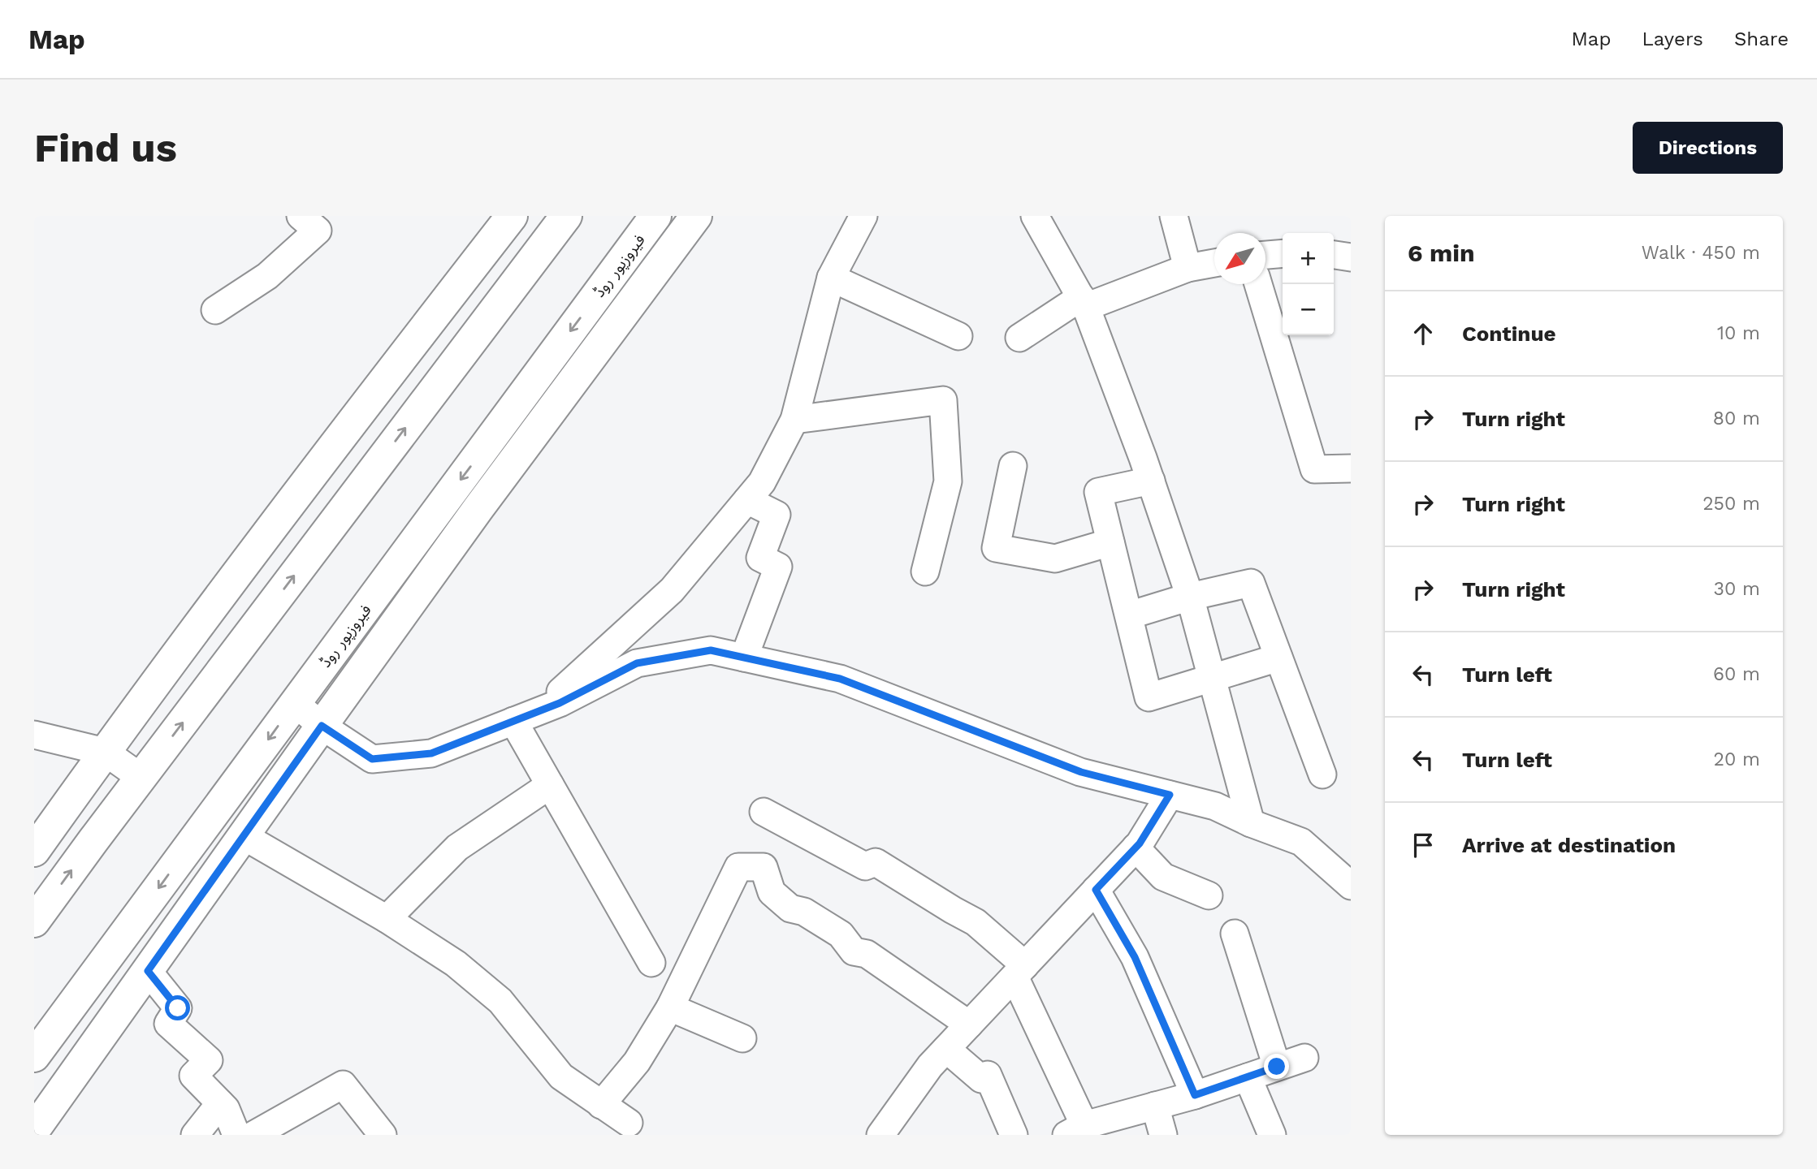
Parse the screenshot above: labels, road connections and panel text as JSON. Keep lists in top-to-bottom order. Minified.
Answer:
{"streets":{"main road":["فیروزپور روڈ"]},"north":"bottom left","page":{"header":"Map","nav":["Map","Layers","Share"],"buttons":"Directions","title":"Find us","heading":["6 min","Walk · 450 m"],"map_buttons":["+","−"],"list":[["Continue","10 m"],["Turn right","80 m"],["Turn right","250 m"],["Turn right","30 m"],["Turn left","60 m"],["Turn left","20 m"],"Arrive at destination"]}}
